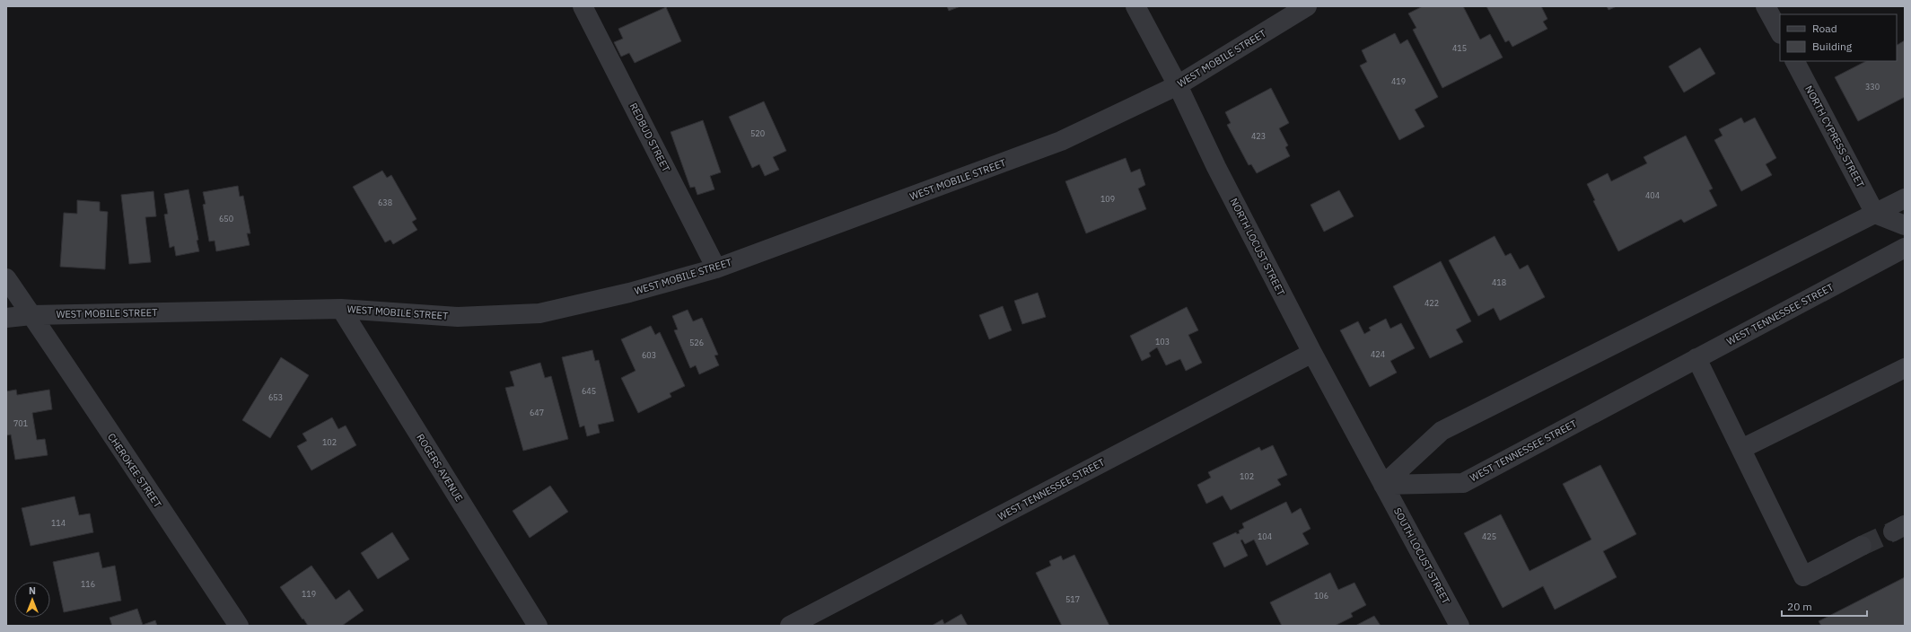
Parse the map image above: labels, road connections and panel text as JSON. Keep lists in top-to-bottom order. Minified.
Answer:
{"streets":{"street":["WEST MOBILE STREET","NORTH CYPRESS STREET","REDBUD STREET","NORTH LOCUST STREET","WEST TENNESSEE STREET","ROGERS AVENUE","CHEROKEE STREET","SOUTH LOCUST STREET"]},"crossings":[["WEST MOBILE STREET","REDBUD STREET"],["WEST MOBILE STREET","NORTH LOCUST STREET"],["WEST MOBILE STREET","ROGERS AVENUE"],["WEST MOBILE STREET","CHEROKEE STREET"],["NORTH LOCUST STREET","WEST TENNESSEE STREET"],["NORTH LOCUST STREET","SOUTH LOCUST STREET"],["WEST TENNESSEE STREET","SOUTH LOCUST STREET"]],"house_numbers":["415","419","330","520","423","404","109","638","650","418","422","103","526","424","603","645","653","647","701","102","102","114","104","425","116","119","106","517"],"legend":["Road","Building"],"scale_bar":"20 m","north":"top"}
